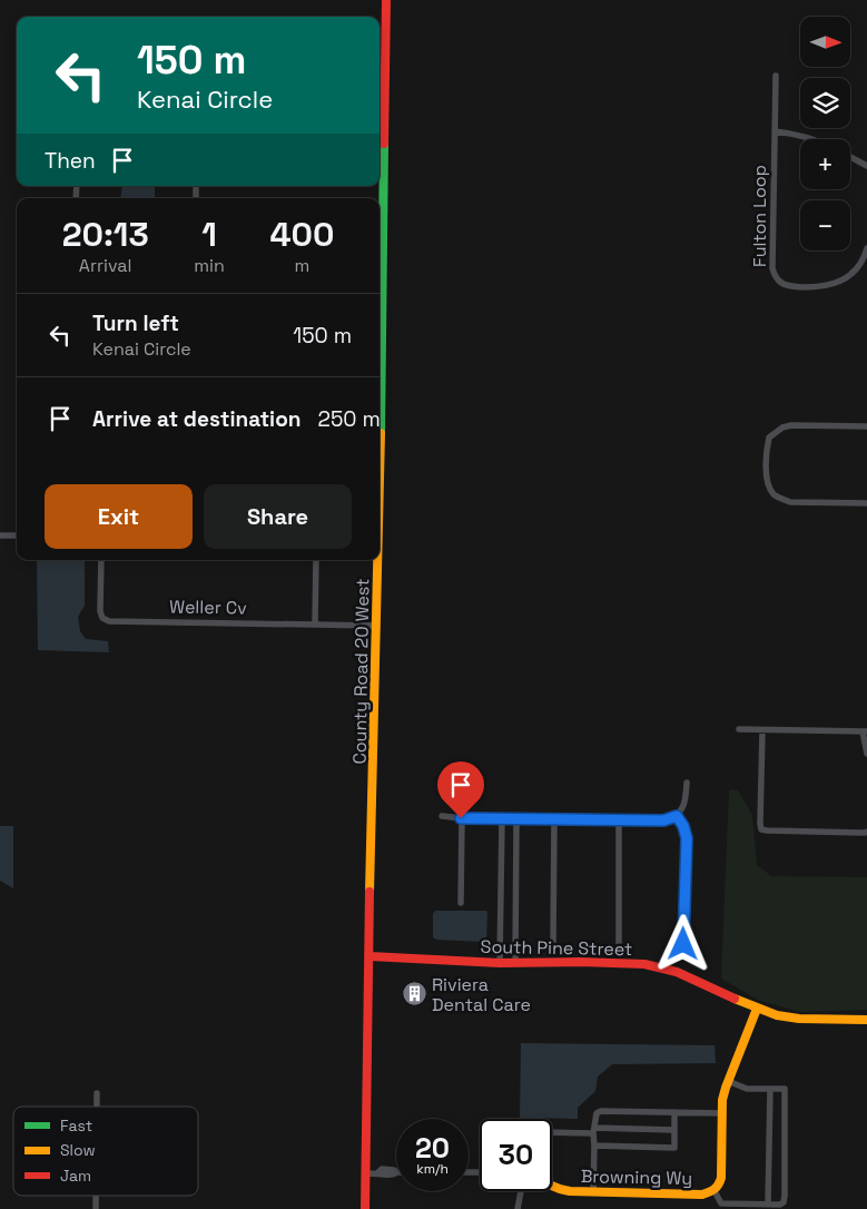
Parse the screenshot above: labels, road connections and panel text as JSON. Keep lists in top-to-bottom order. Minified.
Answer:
{"streets":{"street":["Fulton Loop","Weller Cv","County Road 20 West","South Pine Street","Browning Wy"]},"crossings":[["Weller Cv","County Road 20 West"],["County Road 20 West","South Pine Street"],["South Pine Street","Browning Wy"]],"places":{"building":["Riviera Dental Care"]},"legend":["Fast","Slow","Jam"],"north":"right","page":{"map_buttons":["+","−"],"turn":["150 m","Kenai Circle"],"then":"Then","eta":["20:13","Arrival","1","min","400","m"],"list":[{"name":"Turn left","note":"Kenai Circle","value":"150 m"},{"name":"Arrive at destination","value":"250 m"}],"buttons":["Exit","Share"],"speed":"20 km/h","limit":"30"}}
